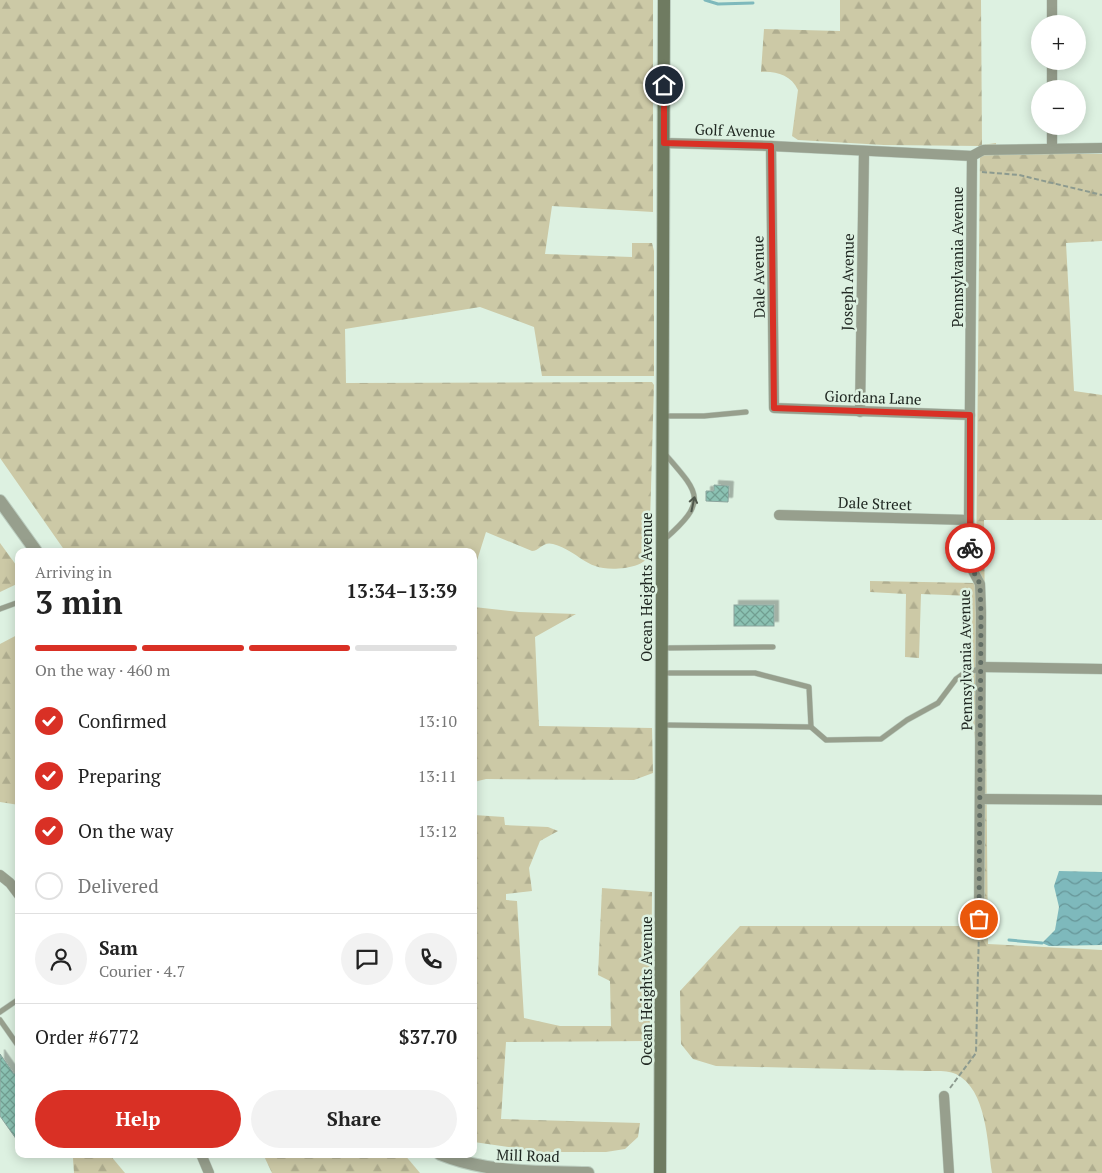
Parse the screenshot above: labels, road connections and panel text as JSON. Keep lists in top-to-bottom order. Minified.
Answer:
{"streets":{"main road":["Ocean Heights Avenue"],"street":["Golf Avenue","Pennsylvania Avenue","Dale Avenue","Joseph Avenue","Giordana Lane","Dale Street","Mill Road"]},"crossings":[["Golf Avenue","Dale Avenue"],["Golf Avenue","Joseph Avenue"],["Golf Avenue","Ocean Heights Avenue"],["Pennsylvania Avenue","Giordana Lane"],["Pennsylvania Avenue","Dale Street"],["Dale Avenue","Giordana Lane"],["Joseph Avenue","Giordana Lane"]],"page":{"map_buttons":["+","−"],"heading":["3 min","Arriving in","13:34–13:39"],"panel":["Sam","Courier · 4.7","Order #6772","$37.70"],"bar":"On the way · 460 m","list":[["Confirmed","13:10"],["Preparing","13:11"],["On the way","13:12"],"Delivered"],"buttons":["Help","Share"]}}
